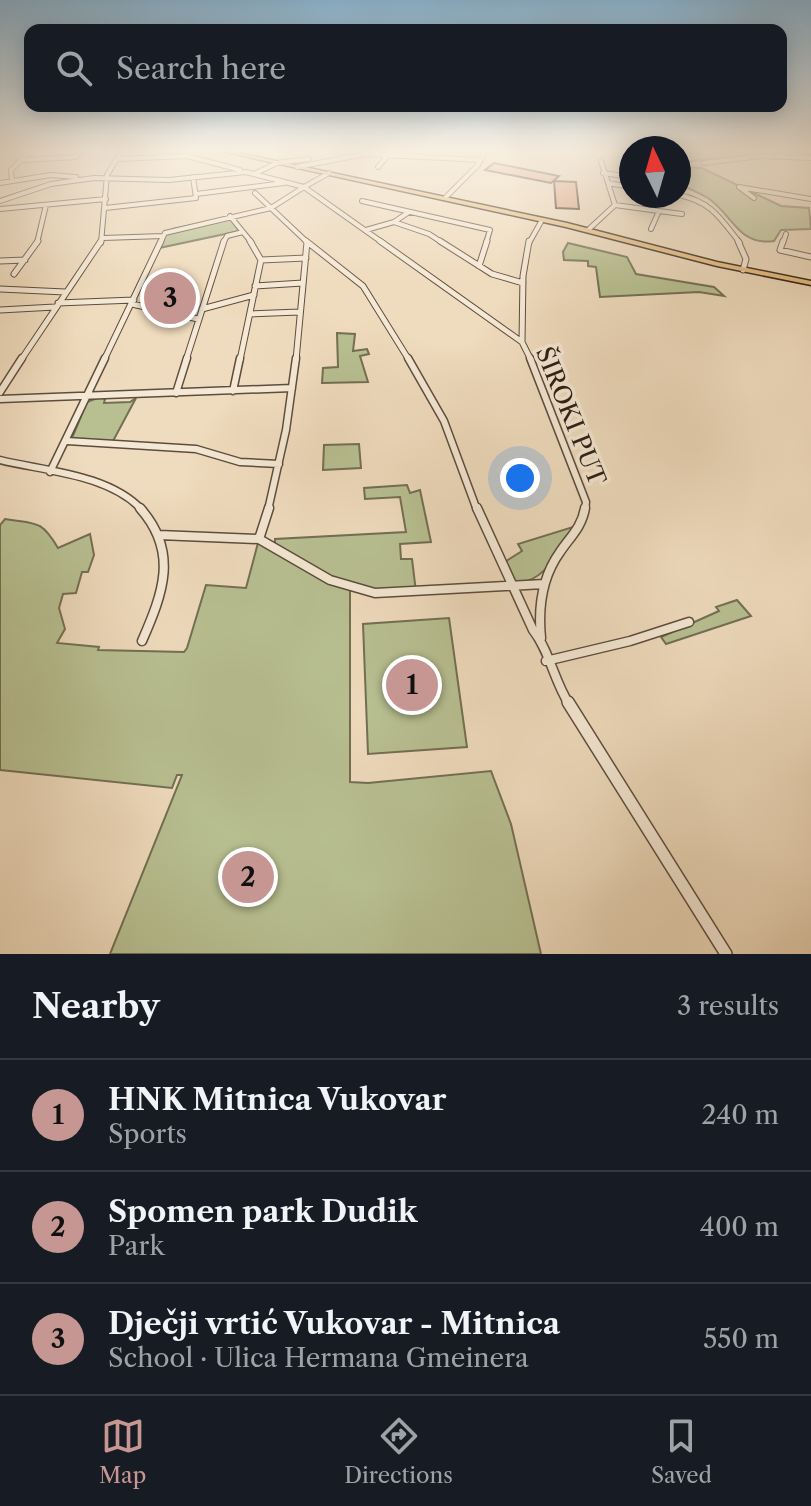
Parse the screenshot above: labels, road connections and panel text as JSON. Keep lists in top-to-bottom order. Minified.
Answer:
{"streets":{"street":["ŠIROKI PUT"]},"north":"top","page":{"search":"Search here","pins":["3","1","2"],"heading":["Nearby","3 results"],"list":[{"mark":"1","name":"HNK Mitnica Vukovar","note":"Sports","value":"240 m"},{"mark":"2","name":"Spomen park Dudik","note":"Park","value":"400 m"},{"mark":"3","name":"Dječji vrtić Vukovar - Mitnica","note":"School · Ulica Hermana Gmeinera","value":"550 m"}],"nav":["Map","Directions","Saved"]}}
